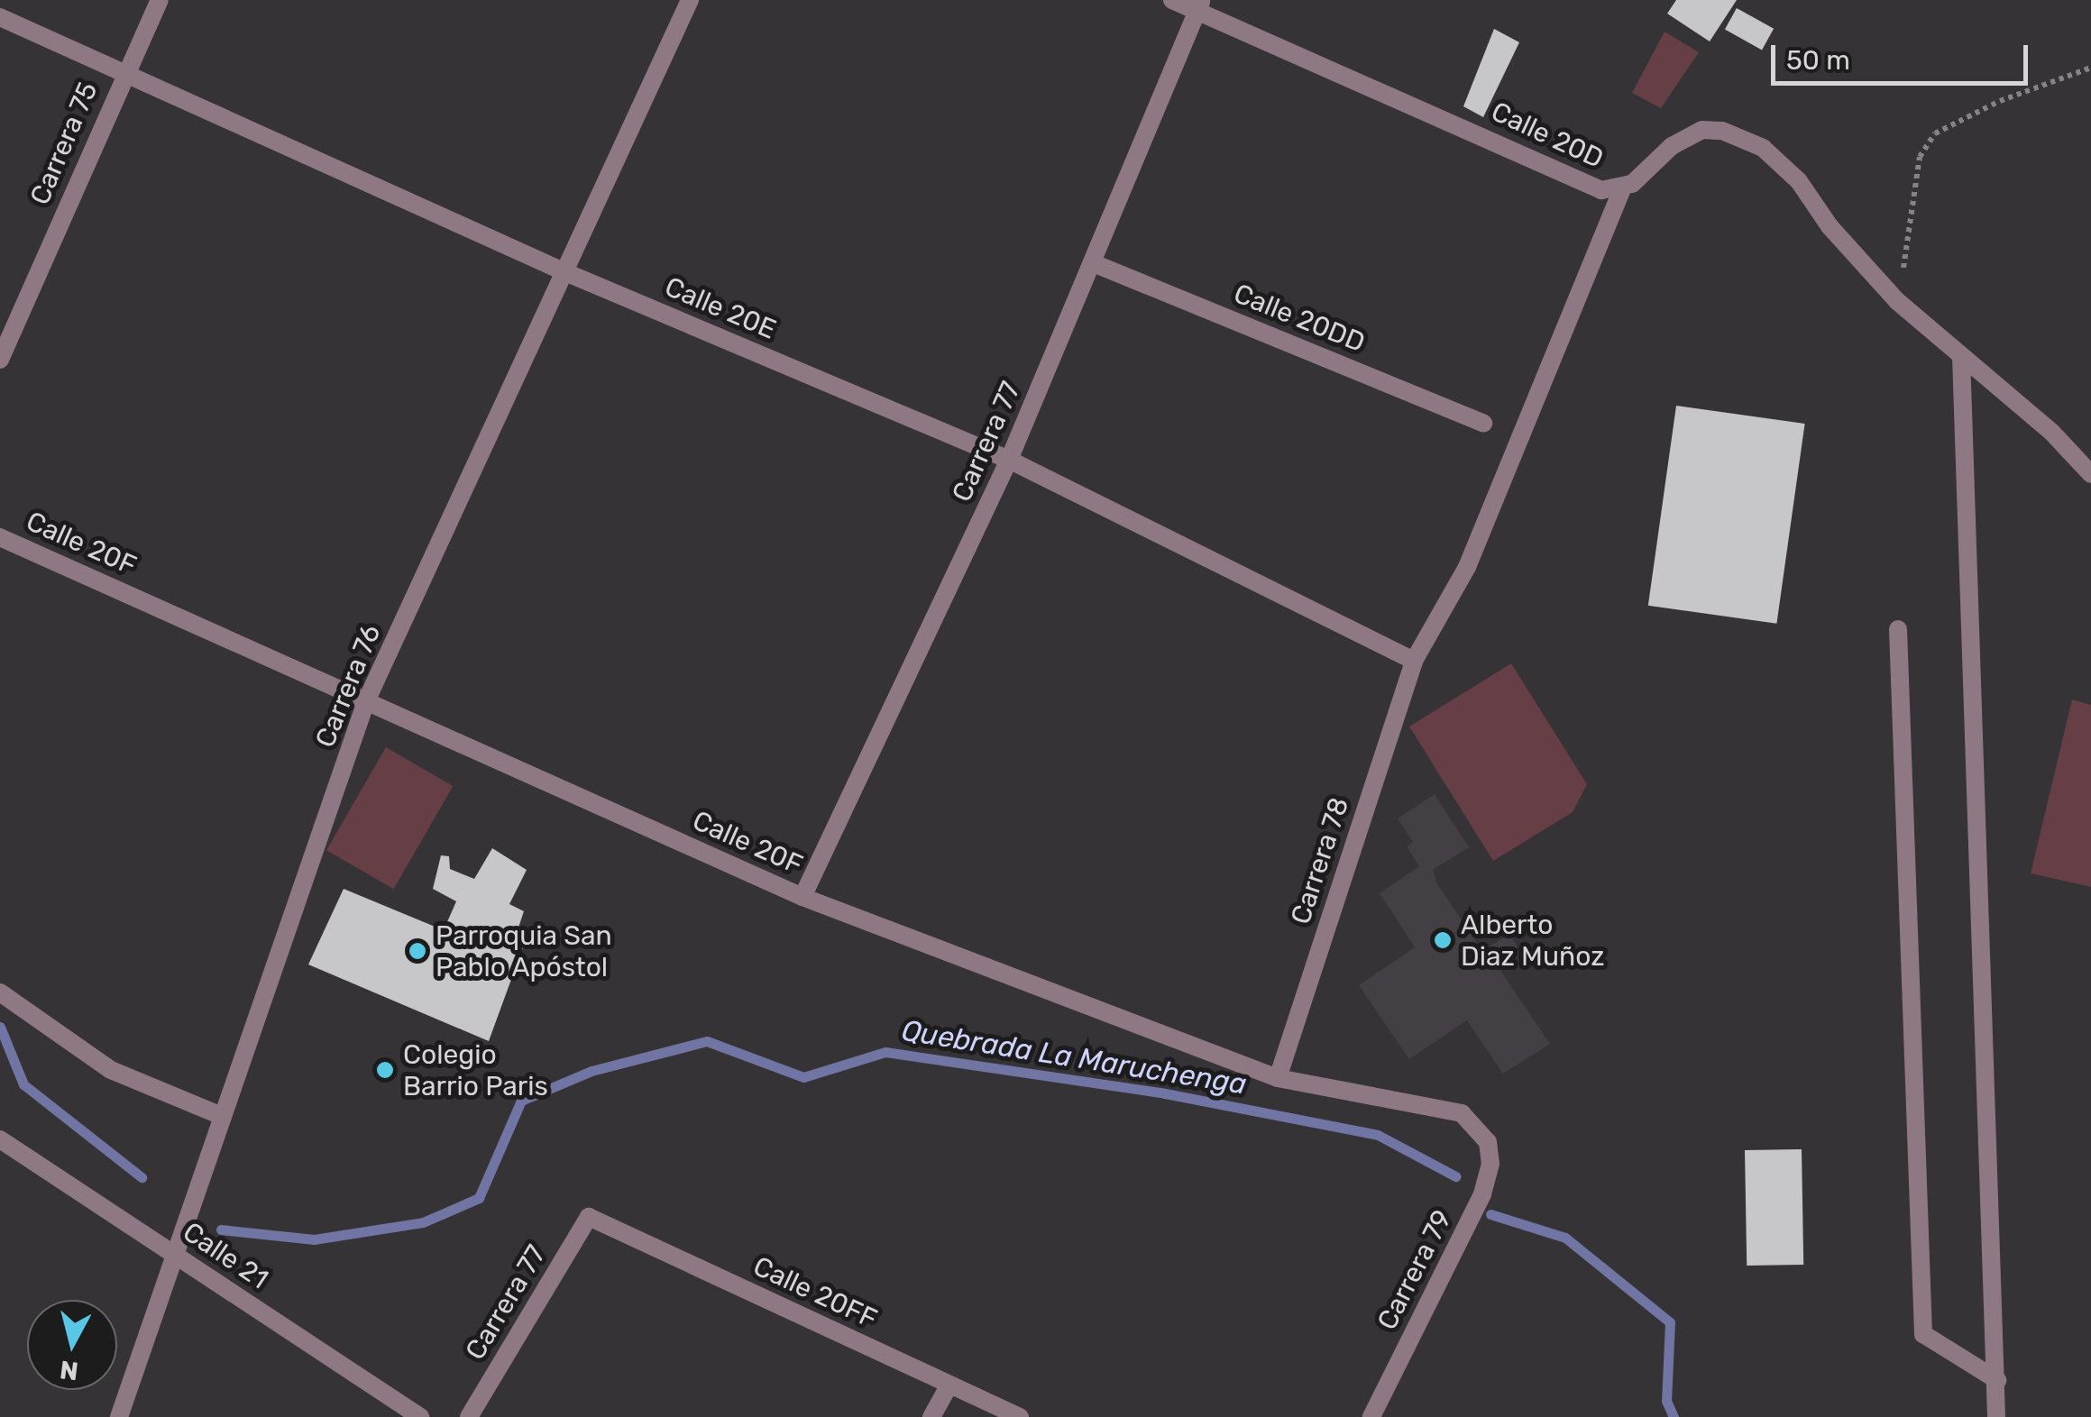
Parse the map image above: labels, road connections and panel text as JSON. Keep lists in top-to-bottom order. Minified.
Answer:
{"streets":{"street":["Calle 20D","Carrera 75","Calle 20E","Calle 20DD","Carrera 77","Calle 20F","Carrera 76","Carrera 78","Calle 21","Carrera 79","Calle 20FF"]},"crossings":[["Calle 20D","Carrera 77"],["Calle 20D","Carrera 78"],["Carrera 75","Calle 20E"],["Calle 20E","Carrera 77"],["Calle 20E","Carrera 76"],["Calle 20E","Carrera 78"],["Calle 20DD","Carrera 77"],["Carrera 77","Calle 20F"],["Carrera 77","Calle 20FF"],["Calle 20F","Carrera 76"],["Calle 20F","Carrera 78"],["Calle 20F","Carrera 79"],["Carrera 76","Calle 21"]],"water":["Quebrada La Maruchenga"],"places":["Alberto Diaz Muñoz","Parroquia San Pablo Apóstol","Colegio Barrio Paris"],"scale_bar":"50 m","north":"bottom"}
